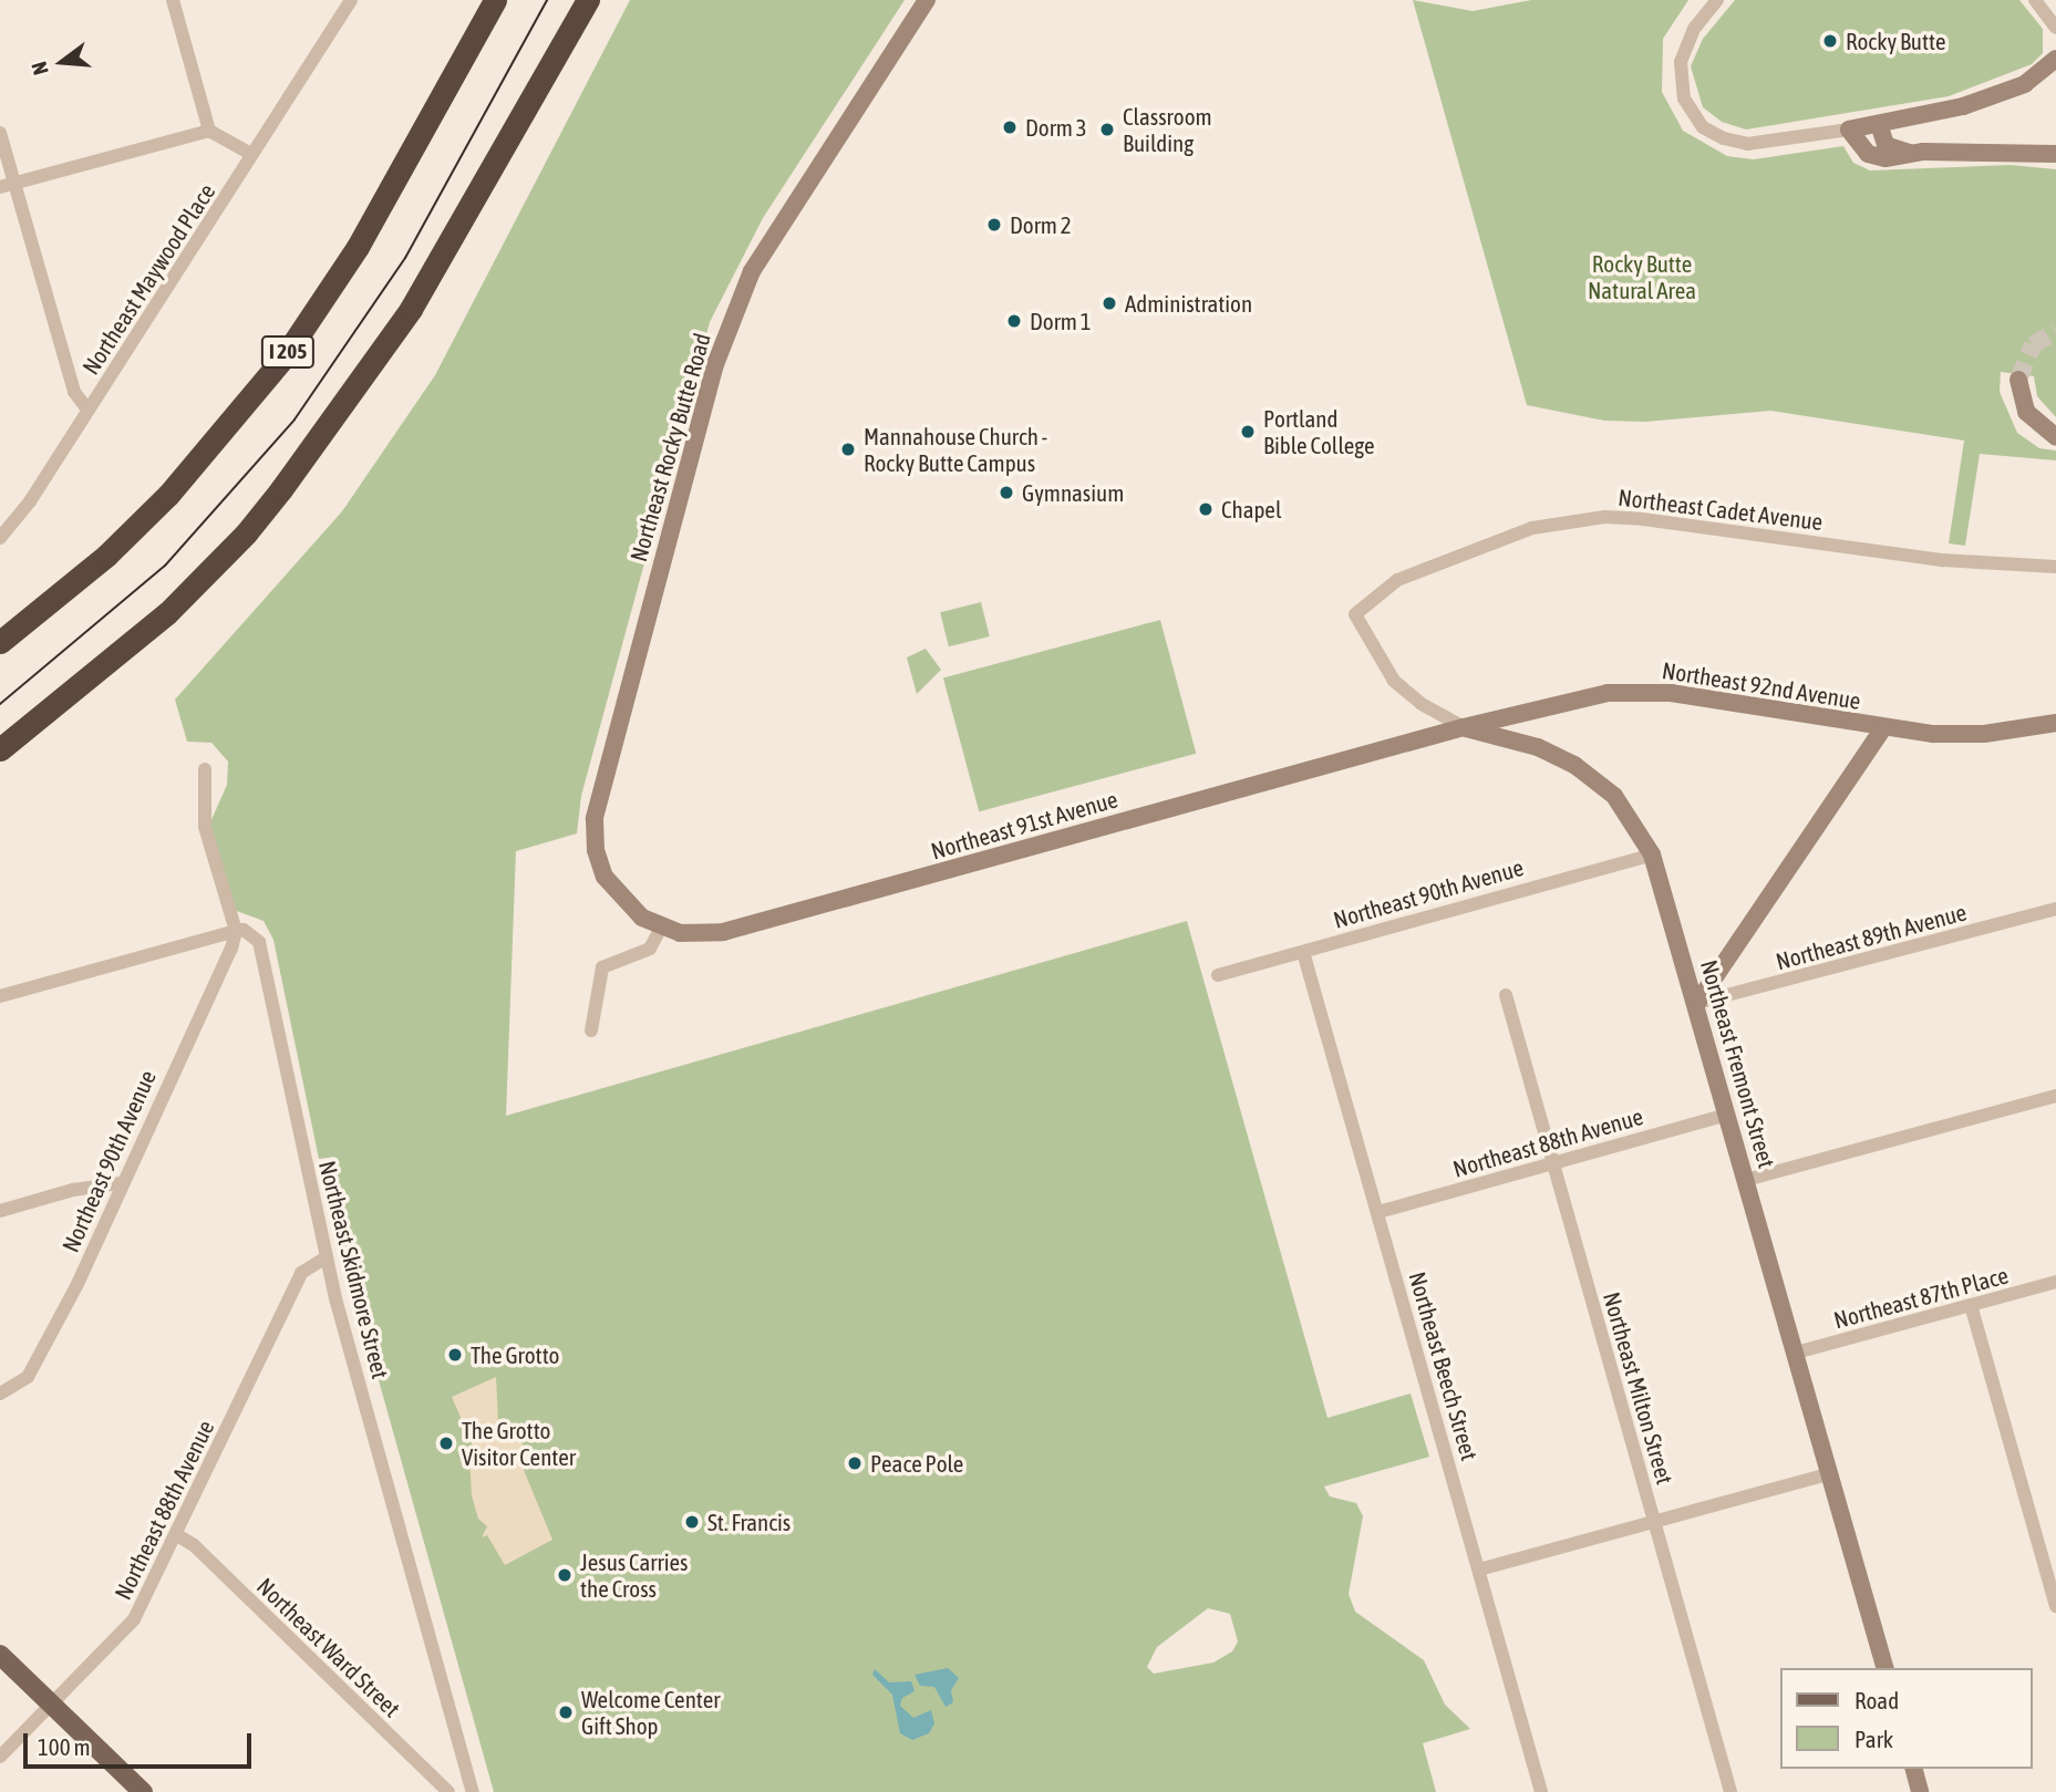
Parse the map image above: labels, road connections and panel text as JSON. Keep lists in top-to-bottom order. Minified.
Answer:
{"streets":{"highway":["I 205"],"street":["Northeast Maywood Place","Northeast Rocky Butte Road","Northeast Cadet Avenue","Northeast 92nd Avenue","Northeast 91st Avenue","Northeast 90th Avenue","Northeast 89th Avenue","Northeast Fremont Street","Northeast 88th Avenue","Northeast Skidmore Street","Northeast 87th Place","Northeast Beech Street","Northeast Milton Street","Northeast Ward Street"]},"crossings":[["Northeast Rocky Butte Road","Northeast 91st Avenue"],["Northeast Cadet Avenue","Northeast Fremont Street"],["Northeast 92nd Avenue","Northeast 91st Avenue"],["Northeast 92nd Avenue","Northeast Fremont Street"],["Northeast 91st Avenue","Northeast Fremont Street"],["Northeast 90th Avenue","Northeast Fremont Street"],["Northeast 90th Avenue","Northeast Skidmore Street"],["Northeast 90th Avenue","Northeast Beech Street"],["Northeast 89th Avenue","Northeast Fremont Street"],["Northeast Fremont Street","Northeast 88th Avenue"],["Northeast Fremont Street","Northeast 87th Place"],["Northeast 88th Avenue","Northeast Skidmore Street"],["Northeast 88th Avenue","Northeast Beech Street"],["Northeast 88th Avenue","Northeast Milton Street"],["Northeast 88th Avenue","Northeast Ward Street"]],"parks":["Rocky Butte Natural Area"],"places":["Rocky Butte","Dorm 3","Classroom Building","Dorm 2","Administration","Dorm 1","Portland Bible College","Mannahouse Church - Rocky Butte Campus","Gymnasium","Chapel","The Grotto","The Grotto Visitor Center","Peace Pole","St. Francis","Jesus Carries the Cross","Welcome Center Gift Shop"],"legend":["Road","Park"],"scale_bar":"100 m","north":"left"}
